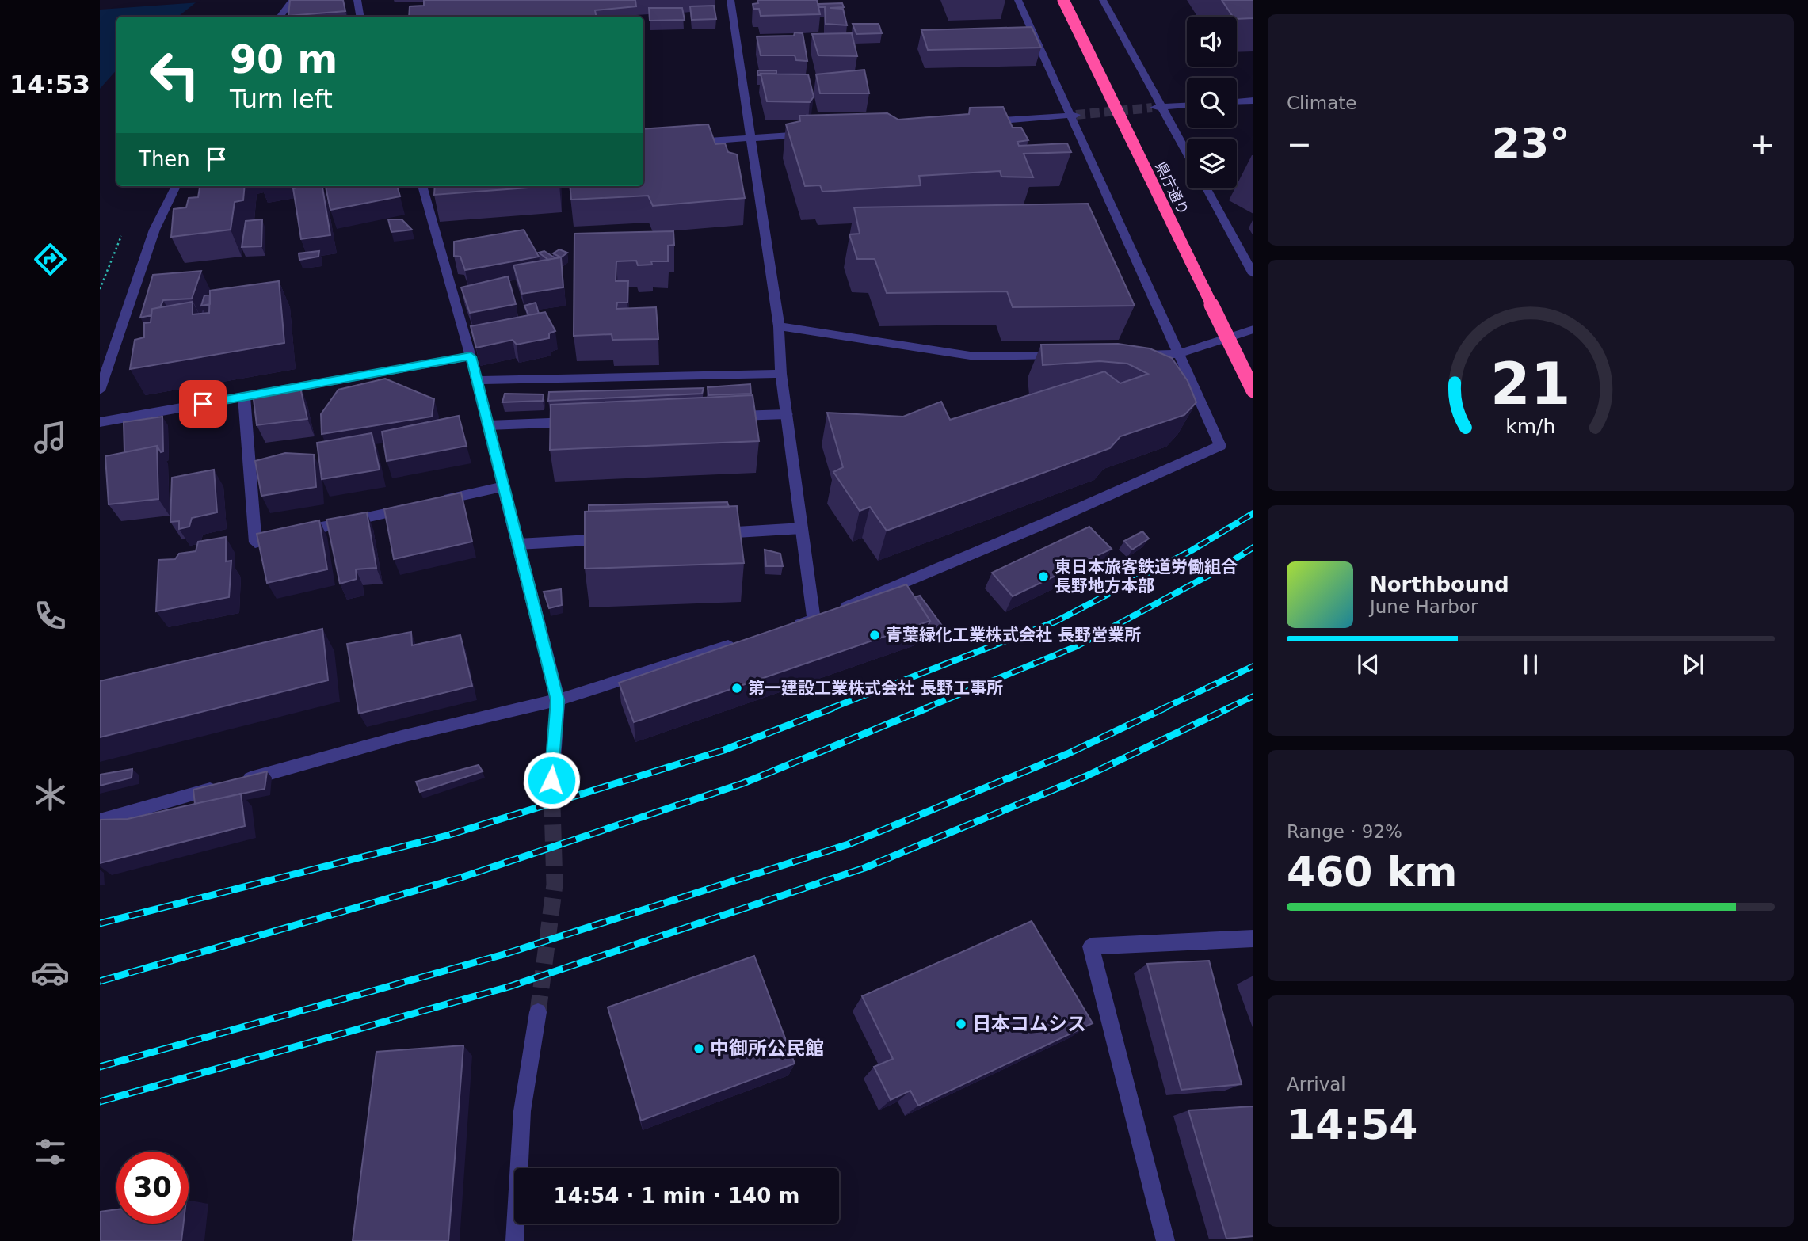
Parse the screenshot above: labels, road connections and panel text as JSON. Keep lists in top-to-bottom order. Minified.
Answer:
{"streets":{"highway":["県庁通り"]},"places":["東日本旅客鉄道労働組合 長野地方本部","青葉緑化工業株式会社 長野営業所","第一建設工業株式会社 長野工事所","日本コムシス","中御所公民館"],"page":{"tabs":"14:53","tile":["Climate",["Range · 92%","460 km"],["Arrival","14:54"]],"turn":["90 m","Turn left"],"heat":["−","23°","+"],"then":"Then","song":["Northbound","June Harbor"],"limit":"30","trip":"14:54 · 1 min · 140 m","gauge":["21","km/h"]}}
